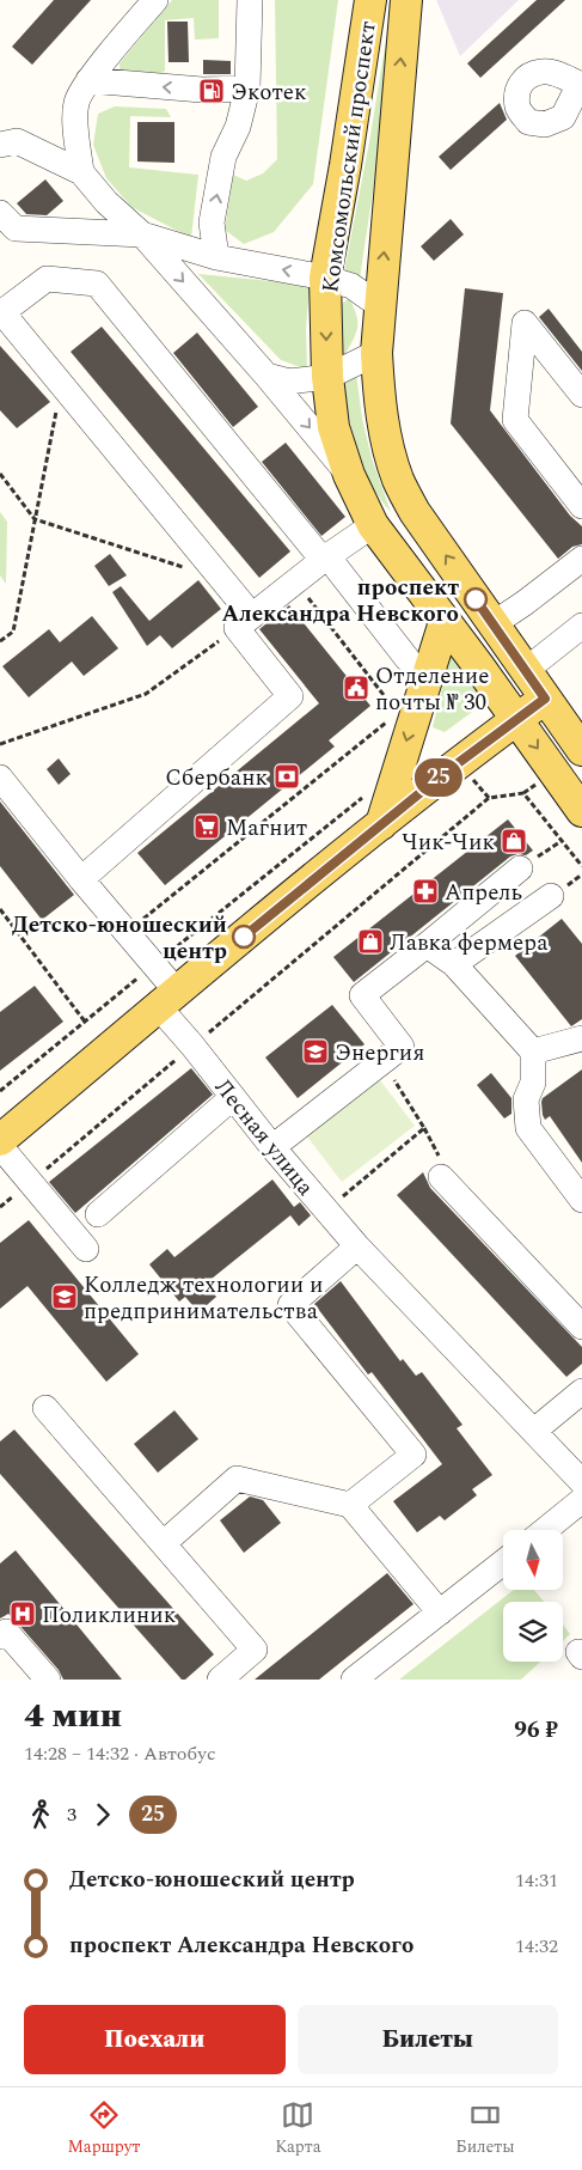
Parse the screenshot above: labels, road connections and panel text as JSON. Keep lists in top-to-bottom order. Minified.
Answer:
{"streets":{"main road":["Комсомольский проспект"],"street":["Лесная улица"]},"places":{"fuel station":["Экотек"],"other":["проспект Александра Невского","Детско-юношеский центр"],"public building":["Отделение почты № 30"],"bank":["Сбербанк"],"supermarket":["Магнит"],"shop":["Чик-Чик","Лавка фермера"],"pharmacy":["Апрель"],"school or university":["Энергия","Колледж технологии и предпринимательства"],"hospital":["Поликлиник"]},"lines":["bus line 25"],"north":"bottom","page":{"on_map":"25","heading":["4 мин","14:28 – 14:32 · Автобус","96 ₽"],"legs":["3","25"],"list":[{"name":"Детско-юношеский центр","value":"14:31"},{"name":"проспект Александра Невского","value":"14:32"}],"buttons":["Поехали","Билеты"],"tabs":["Маршрут","Карта","Билеты"]}}
